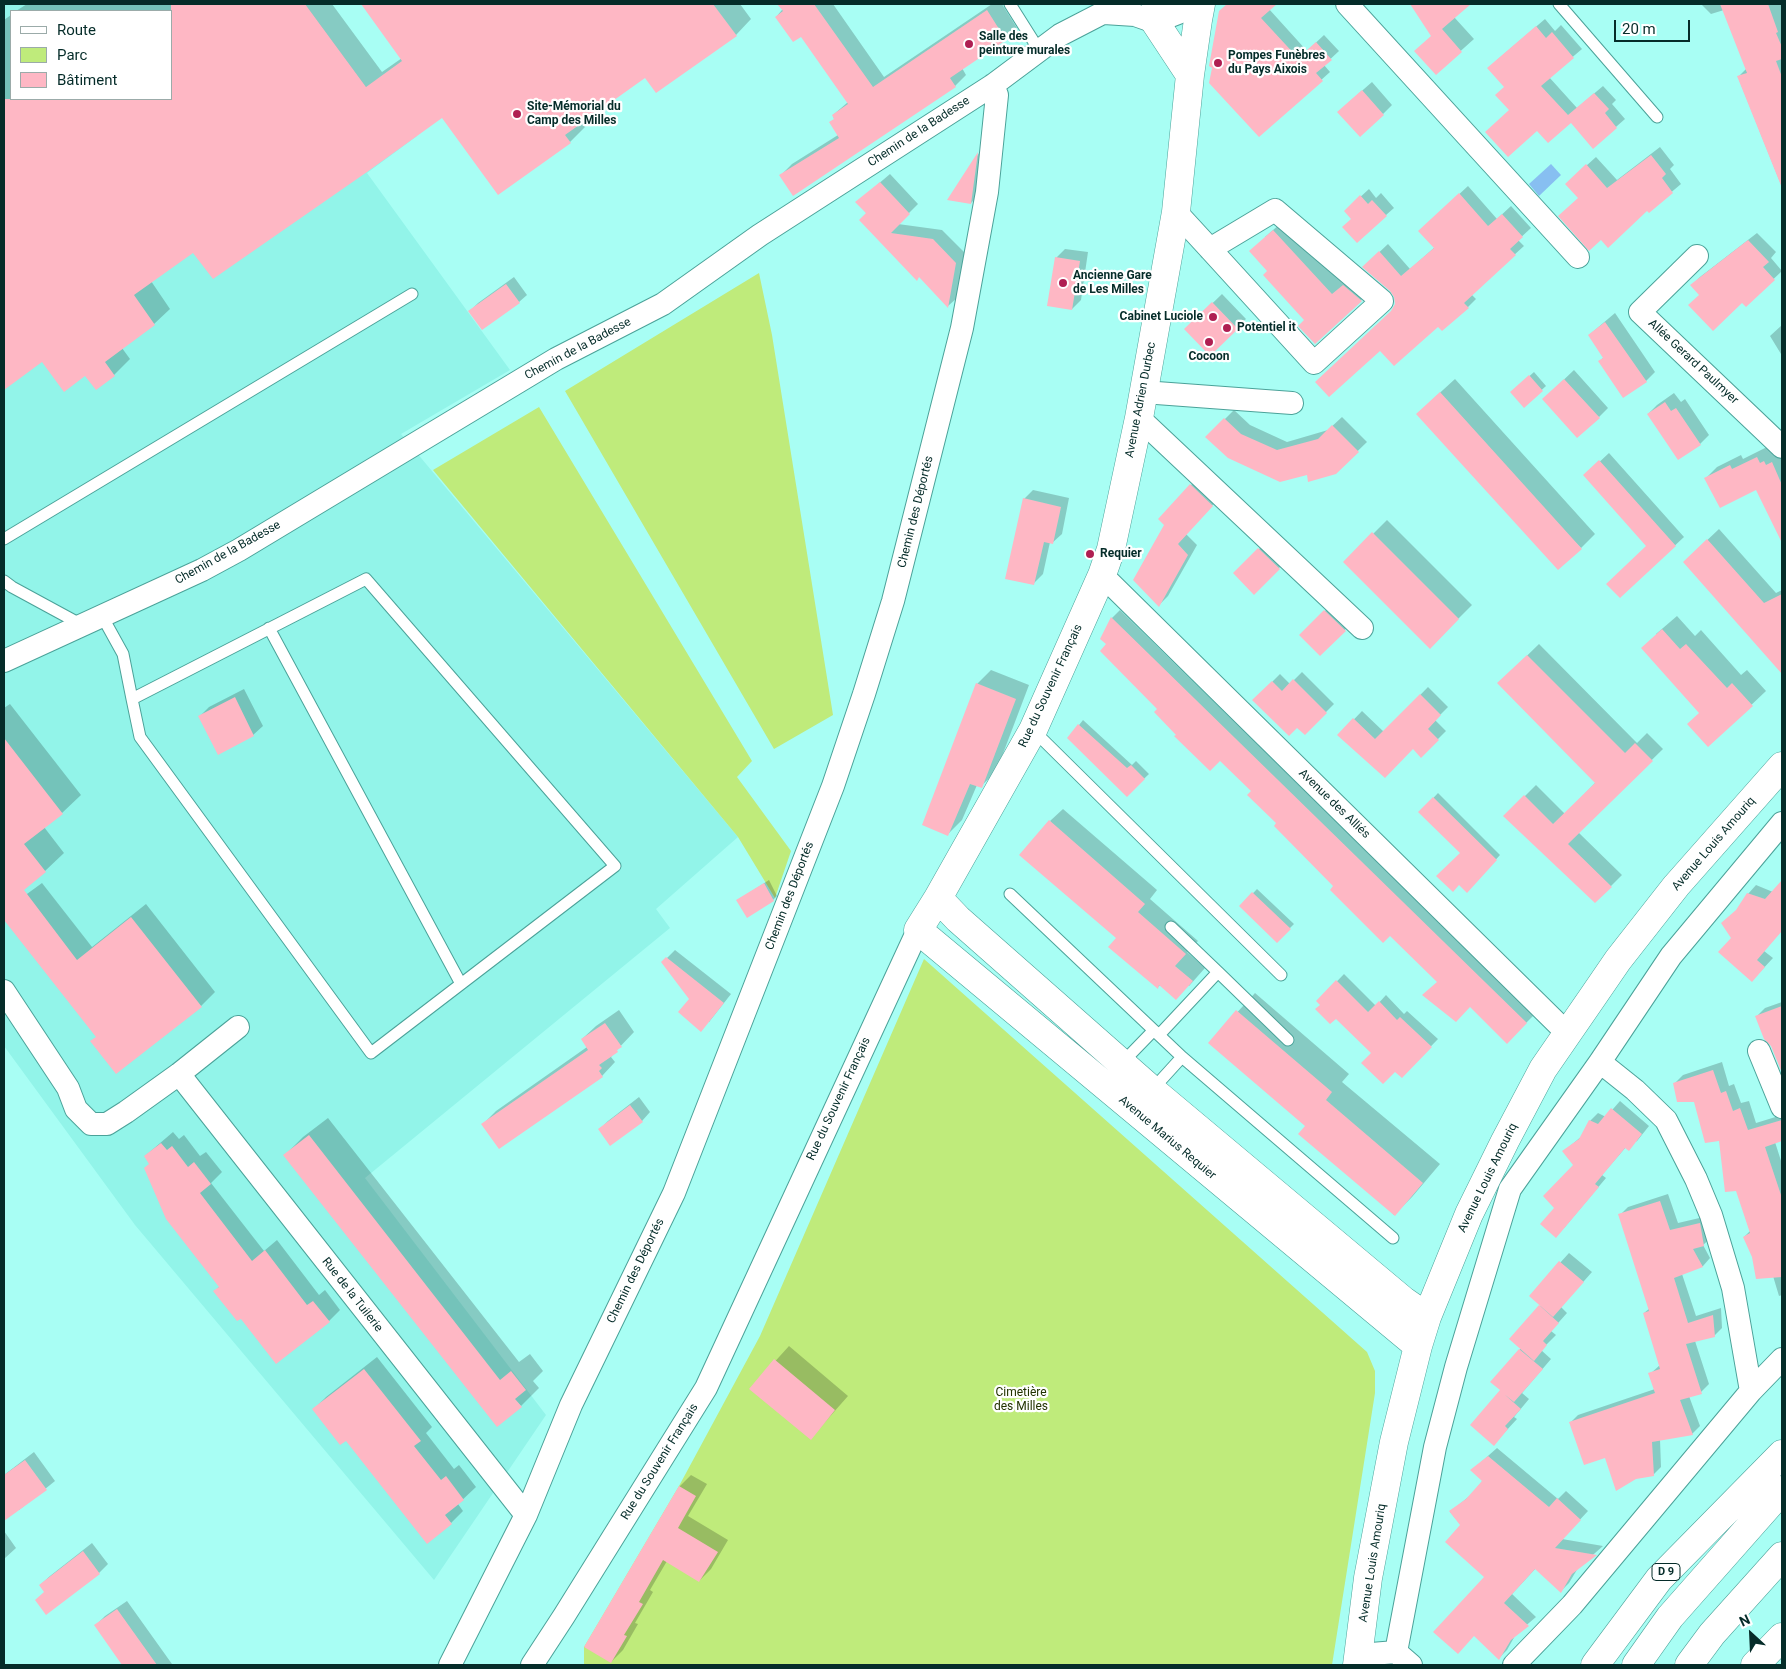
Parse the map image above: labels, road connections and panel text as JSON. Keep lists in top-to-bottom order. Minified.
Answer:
{"streets":{"main road":["Avenue Adrien Durbec","Rue du Souvenir Français","Avenue Louis Amouriq","Avenue Marius Requier","D 9"],"street":["Chemin de la Badesse","Allée Gerard Paulmyer","Chemin des Déportés","Avenue des Alliés","Rue de la Tuilerie"]},"crossings":[["Chemin de la Badesse","Chemin des Déportés"],["Avenue Adrien Durbec","Rue du Souvenir Français"],["Avenue Adrien Durbec","Avenue des Alliés"],["Chemin des Déportés","Rue de la Tuilerie"],["Rue du Souvenir Français","Avenue des Alliés"],["Rue du Souvenir Français","Avenue Marius Requier"],["Avenue des Alliés","Avenue Louis Amouriq"],["Avenue Louis Amouriq","Avenue Marius Requier"]],"parks":["Cimetière des Milles"],"places":["Salle des peinture murales","Pompes Funèbres du Pays Aixois","Site-Mémorial du Camp des Milles","Ancienne Gare de Les Milles","Cabinet Luciole","Potentiel it","Cocoon","Requier"],"legend":["Route","Parc","Bâtiment"],"scale_bar":"20 m","north":"top left"}
